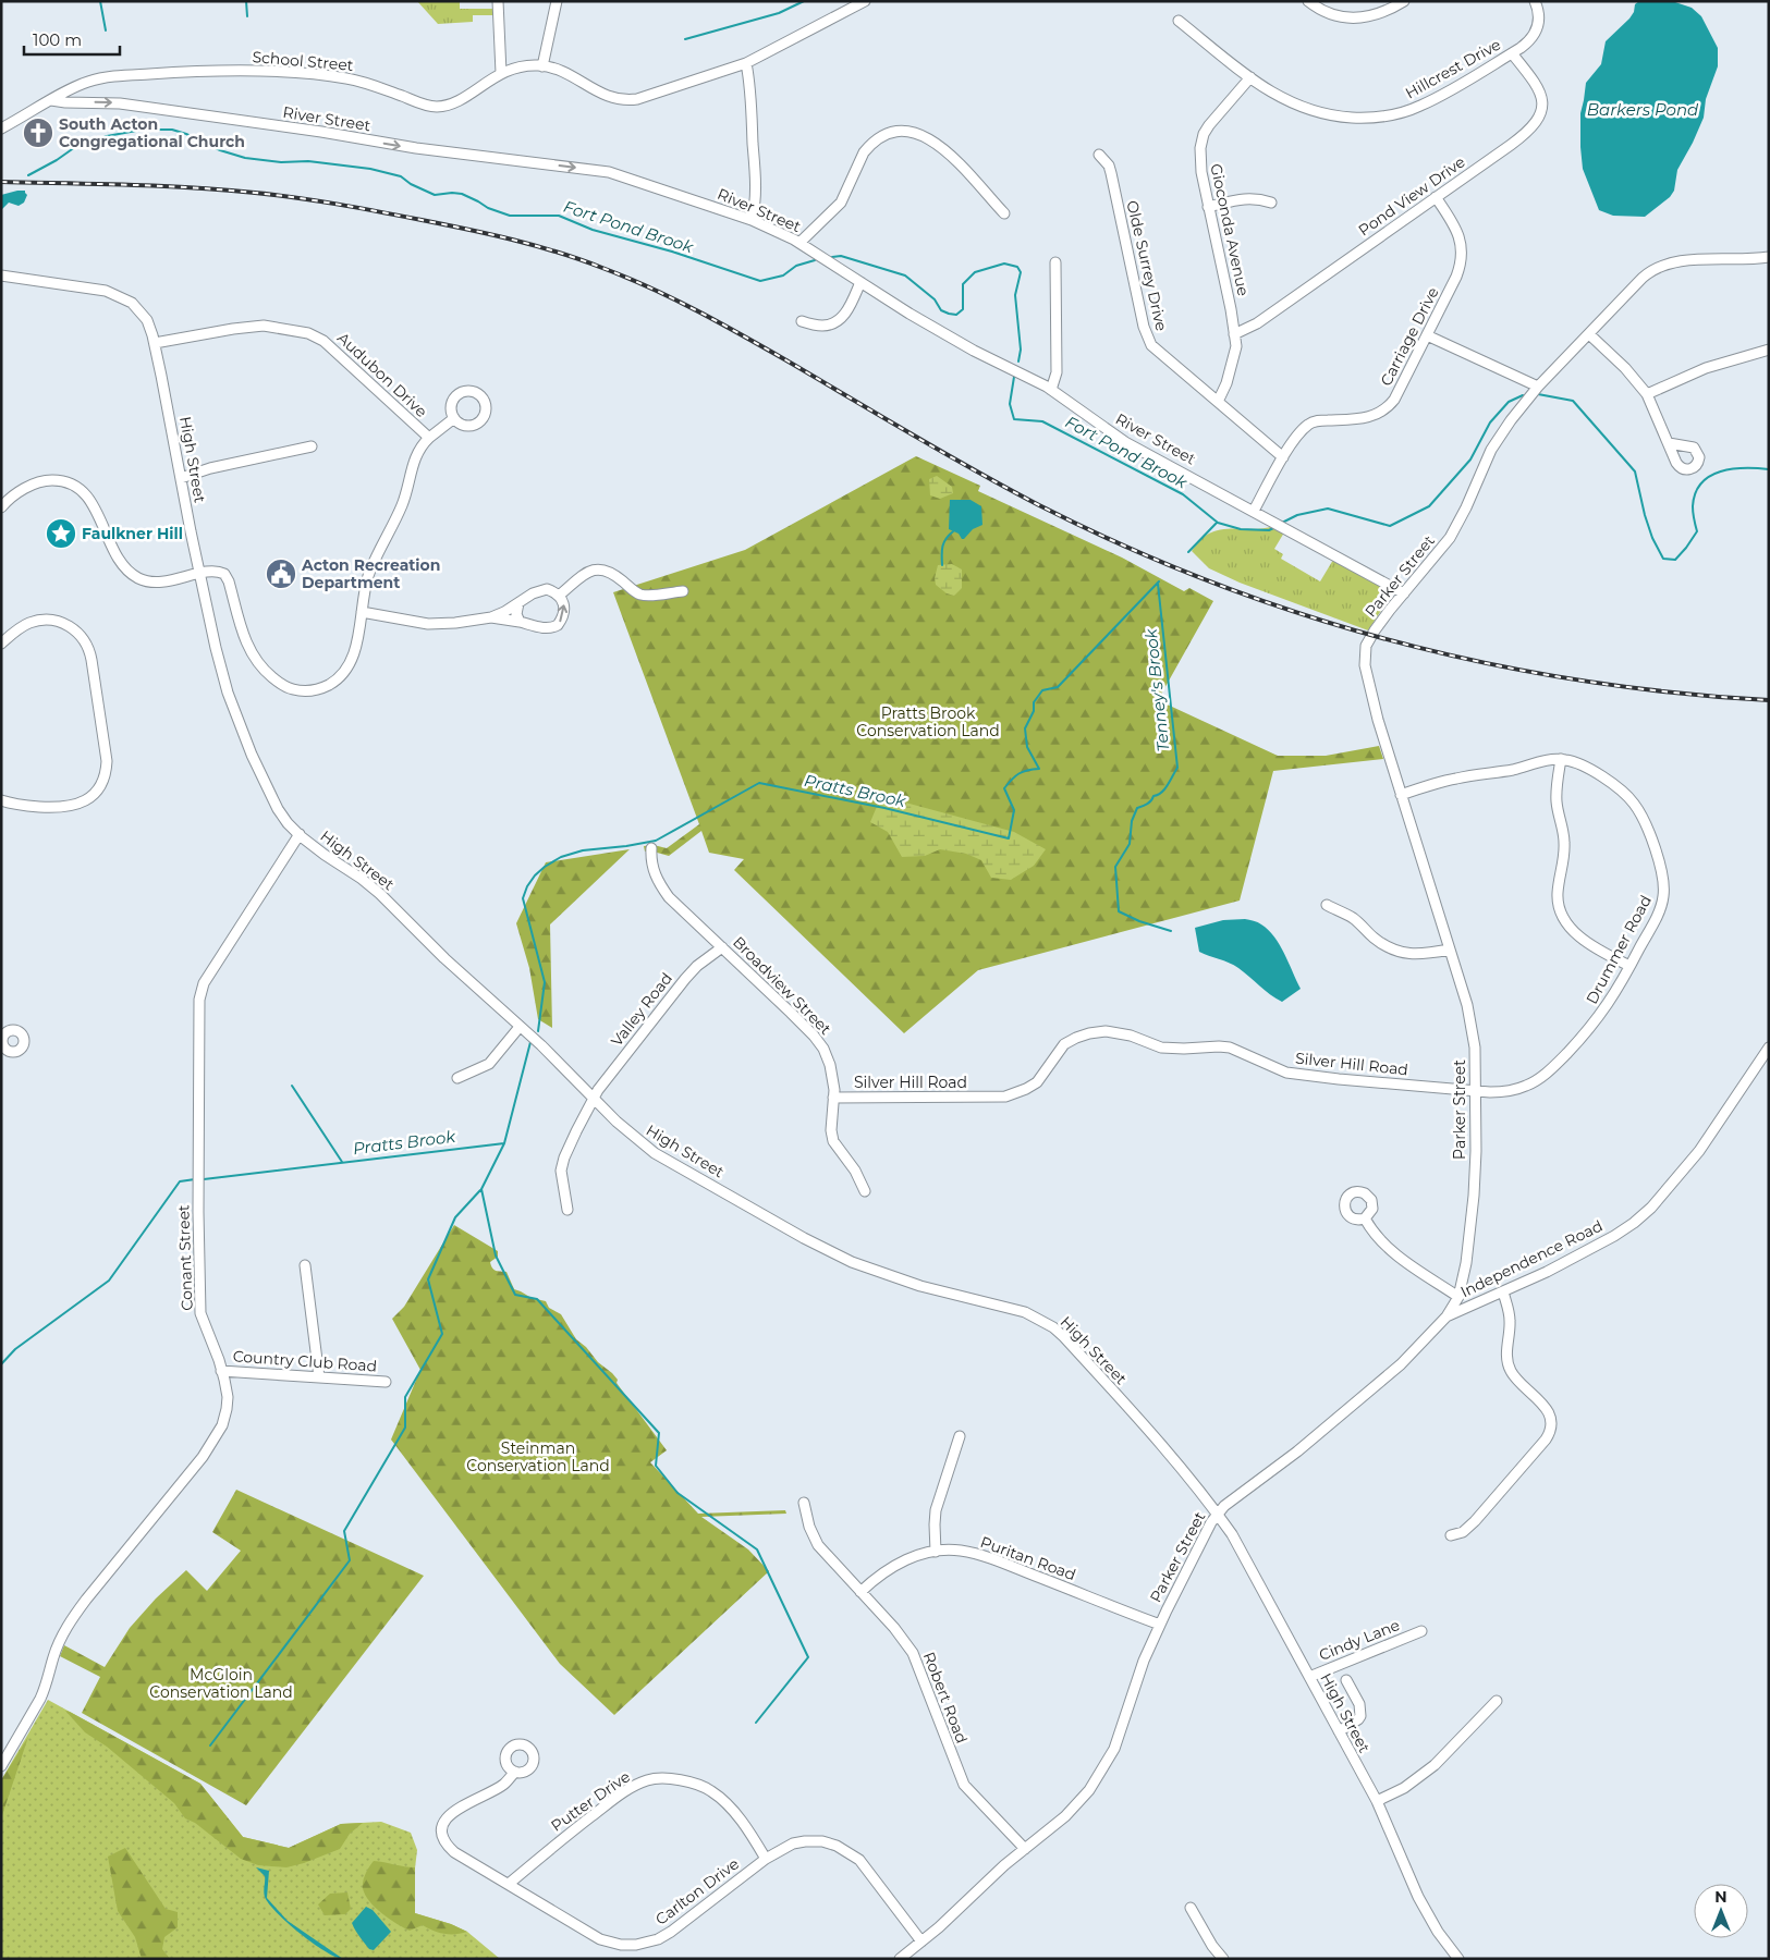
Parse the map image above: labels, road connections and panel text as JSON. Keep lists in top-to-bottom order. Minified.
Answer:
{"streets":{"street":["School Street","Hillcrest Drive","River Street","Pond View Drive","Gioconda Avenue","Olde Surrey Drive","Carriage Drive","Audubon Drive","High Street","Parker Street","Drummer Road","Broadview Street","Valley Road","Silver Hill Road","Conant Street","Independence Road","Country Club Road","Puritan Road","Cindy Lane","Robert Road","Putter Drive","Carlton Drive"]},"crossings":[["School Street","River Street"],["Hillcrest Drive","Pond View Drive"],["Hillcrest Drive","Gioconda Avenue"],["River Street","Carriage Drive"],["River Street","Parker Street"],["Pond View Drive","Gioconda Avenue"],["Pond View Drive","Carriage Drive"],["Gioconda Avenue","Olde Surrey Drive"],["Olde Surrey Drive","Carriage Drive"],["Audubon Drive","High Street"],["High Street","Parker Street"],["High Street","Valley Road"],["High Street","Conant Street"],["High Street","Cindy Lane"],["Parker Street","Drummer Road"],["Parker Street","Silver Hill Road"],["Parker Street","Independence Road"],["Parker Street","Puritan Road"],["Parker Street","Robert Road"],["Parker Street","Carlton Drive"],["Drummer Road","Silver Hill Road"],["Broadview Street","Valley Road"],["Broadview Street","Silver Hill Road"],["Conant Street","Country Club Road"],["Puritan Road","Robert Road"],["Putter Drive","Carlton Drive"]],"one_way":["River Street"],"water":["Barkers Pond","Fort Pond Brook","Tenney's Brook","Pratts Brook"],"parks":["Pratts Brook Conservation Land","Steinman Conservation Land","McGloin Conservation Land"],"places":{"church":["South Acton Congregational Church"],"place":["Faulkner Hill"],"public building":["Acton Recreation Department"]},"scale_bar":"100 m","north":"top"}
